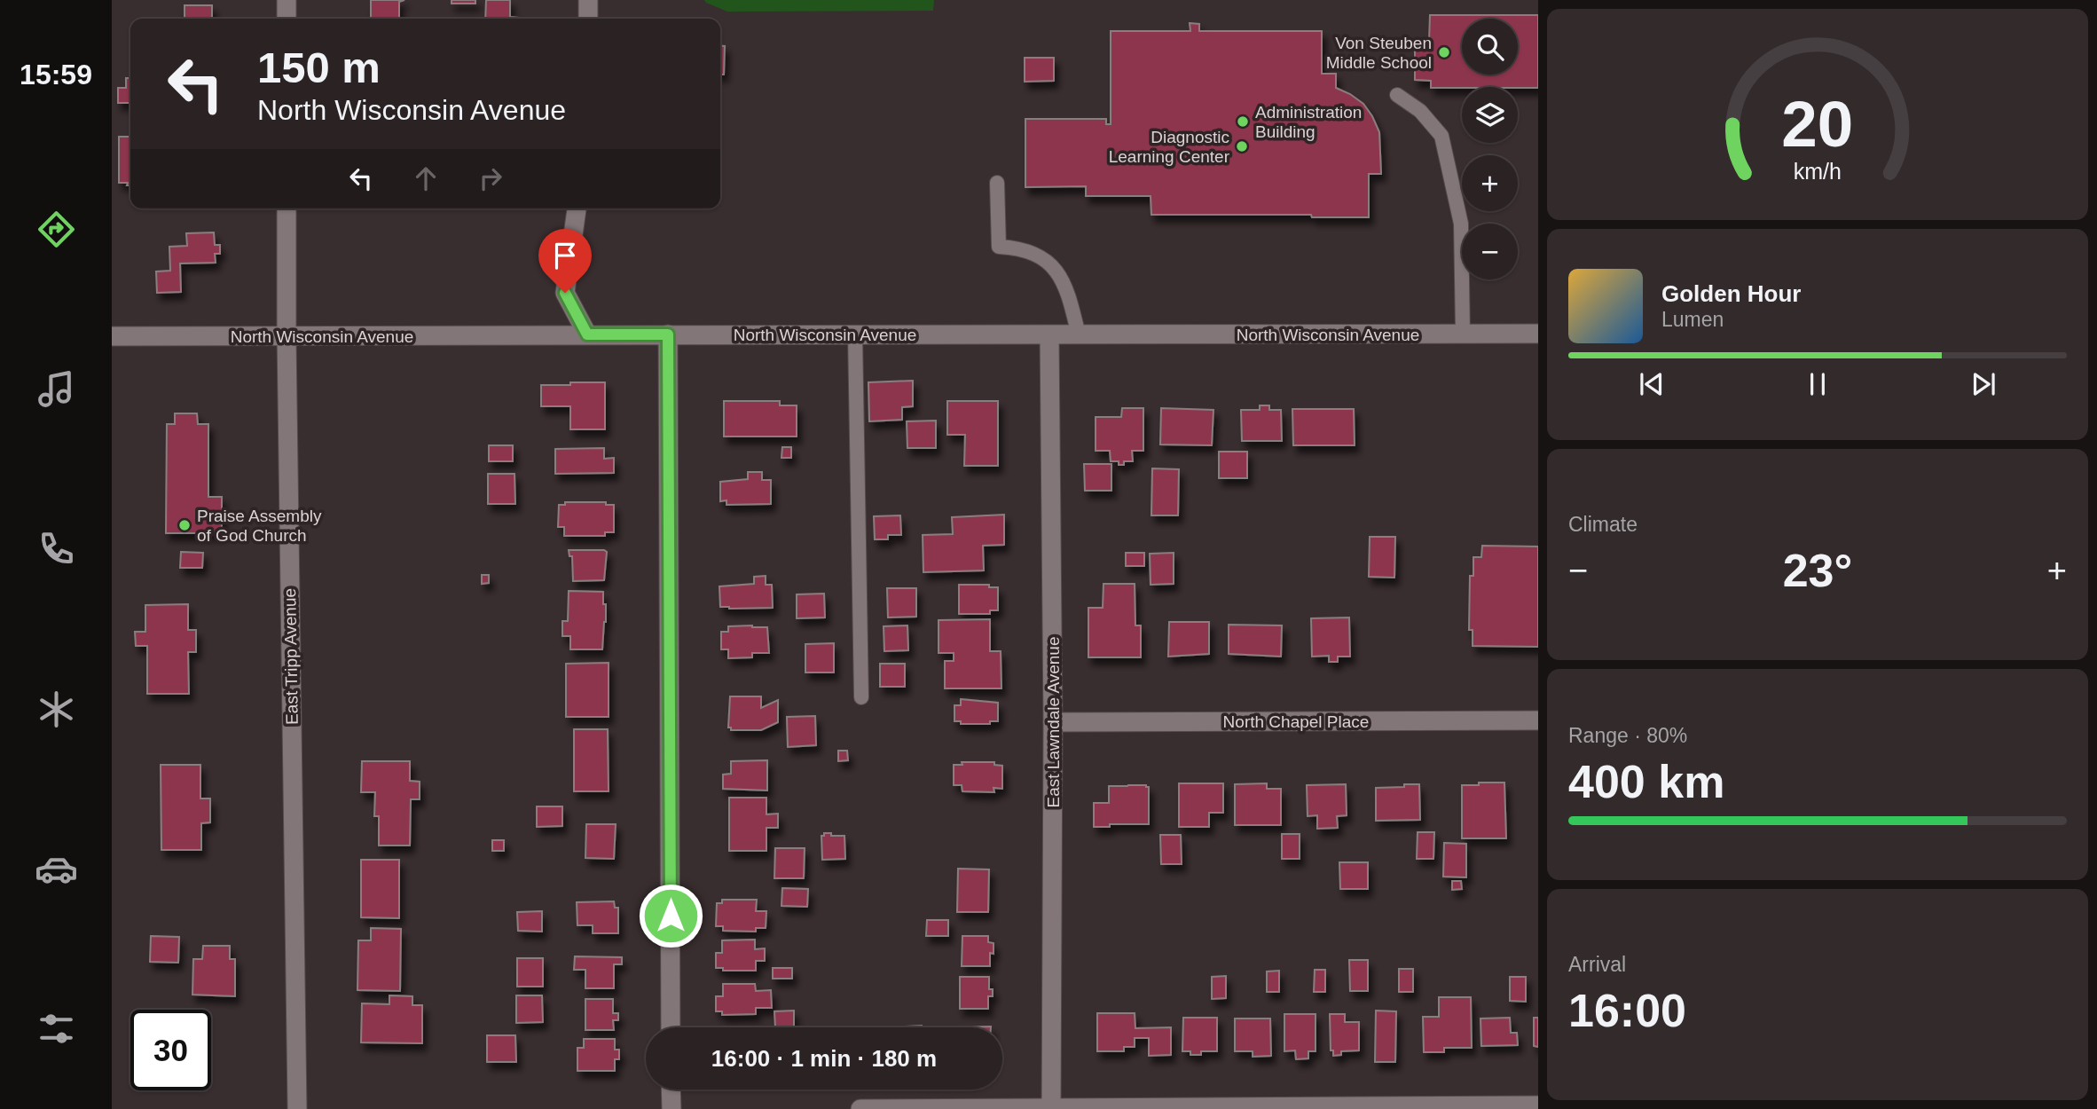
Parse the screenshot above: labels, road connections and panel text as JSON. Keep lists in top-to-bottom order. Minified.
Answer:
{"streets":{"street":["North Wisconsin Avenue","East Tripp Avenue","North Chapel Place","East Lawndale Avenue"]},"crossings":[["North Wisconsin Avenue","East Tripp Avenue"],["North Wisconsin Avenue","East Lawndale Avenue"],["North Chapel Place","East Lawndale Avenue"]],"places":["Von Steuben Middle School","Administration Building","Diagnostic Learning Center","Praise Assembly of God Church"],"page":{"tabs":"15:59","map_buttons":["+","−"],"turn":["150 m","North Wisconsin Avenue"],"song":["Golden Hour","Lumen"],"tile":["Climate",["Range · 80%","400 km"],["Arrival","16:00"]],"heat":["−","23°","+"],"limit":"30","trip":"16:00 · 1 min · 180 m","gauge":["20","km/h"]}}
